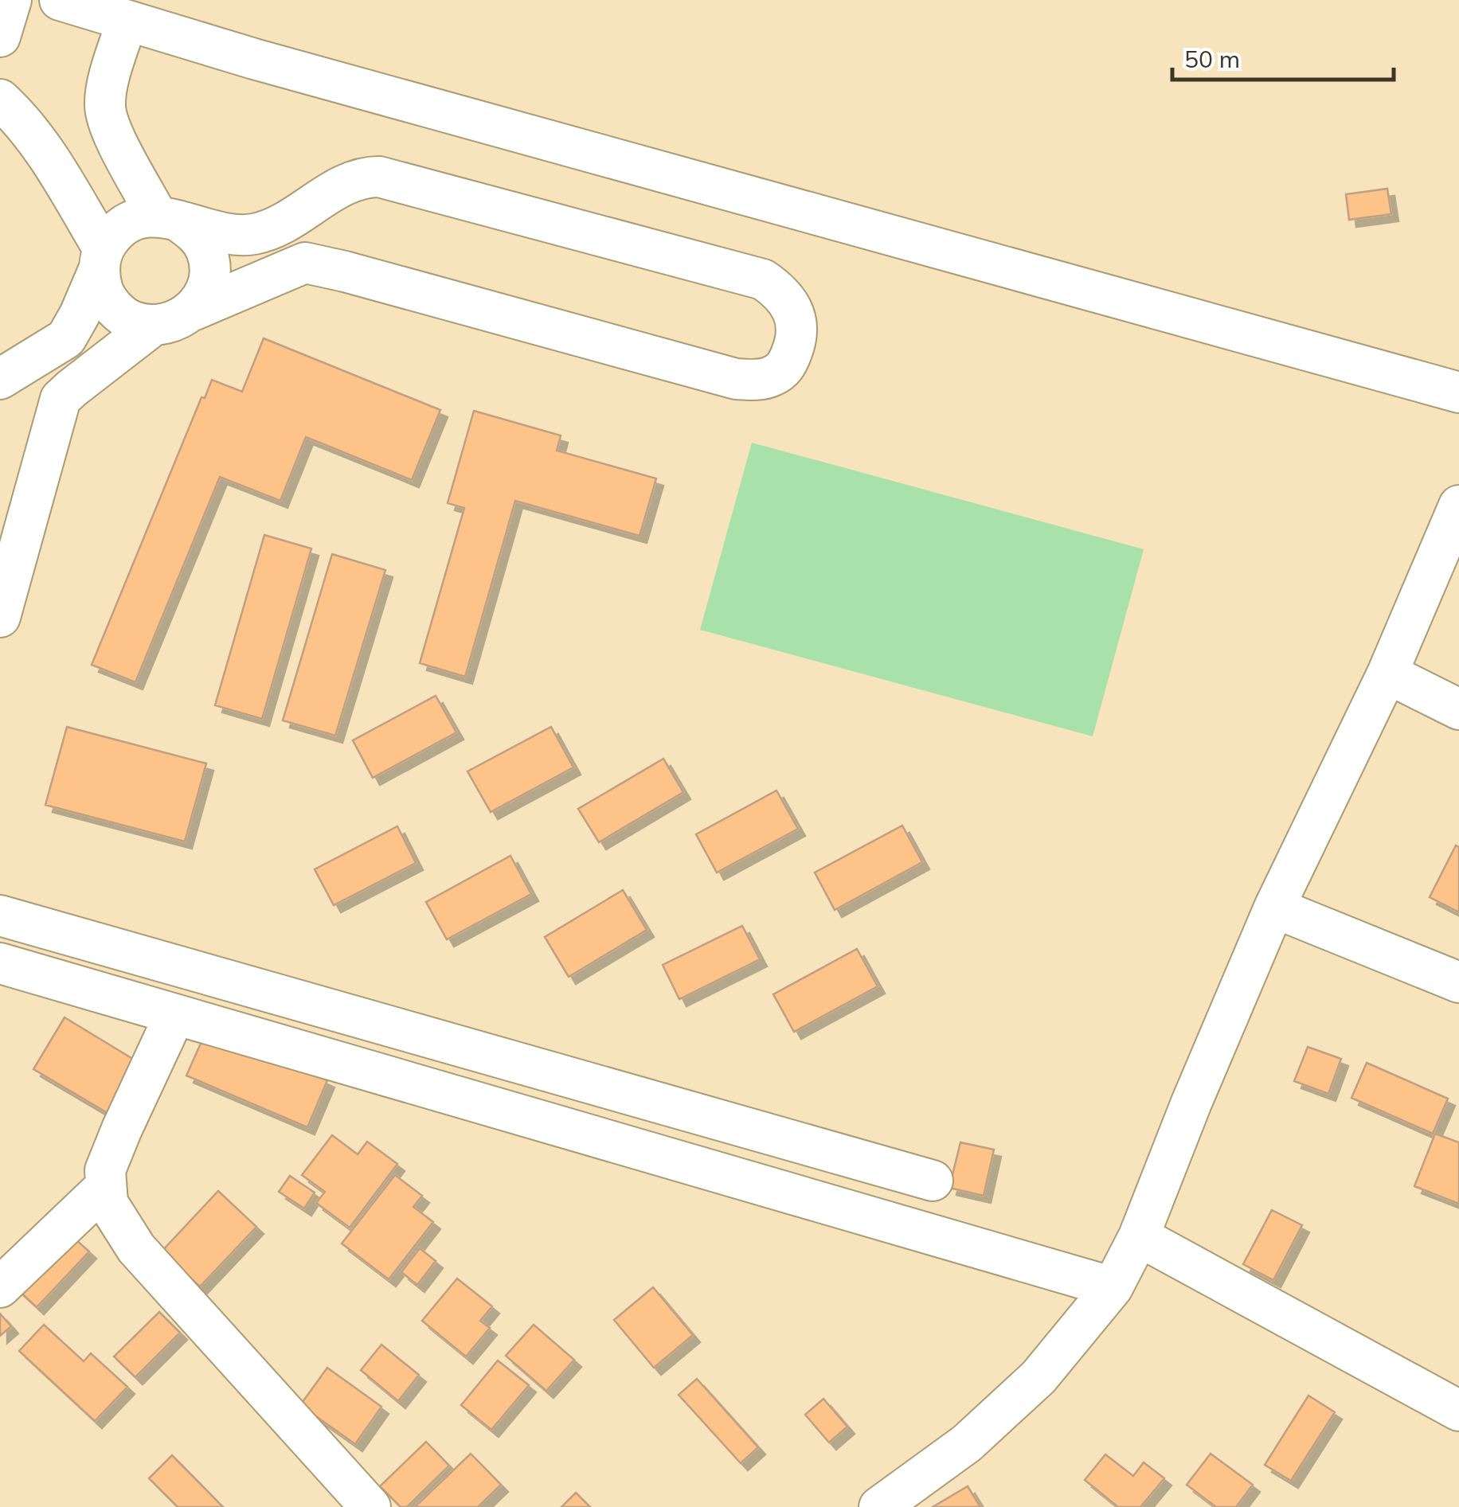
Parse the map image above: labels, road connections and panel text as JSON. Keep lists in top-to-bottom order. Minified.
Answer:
{"scale_bar":"50 m"}
